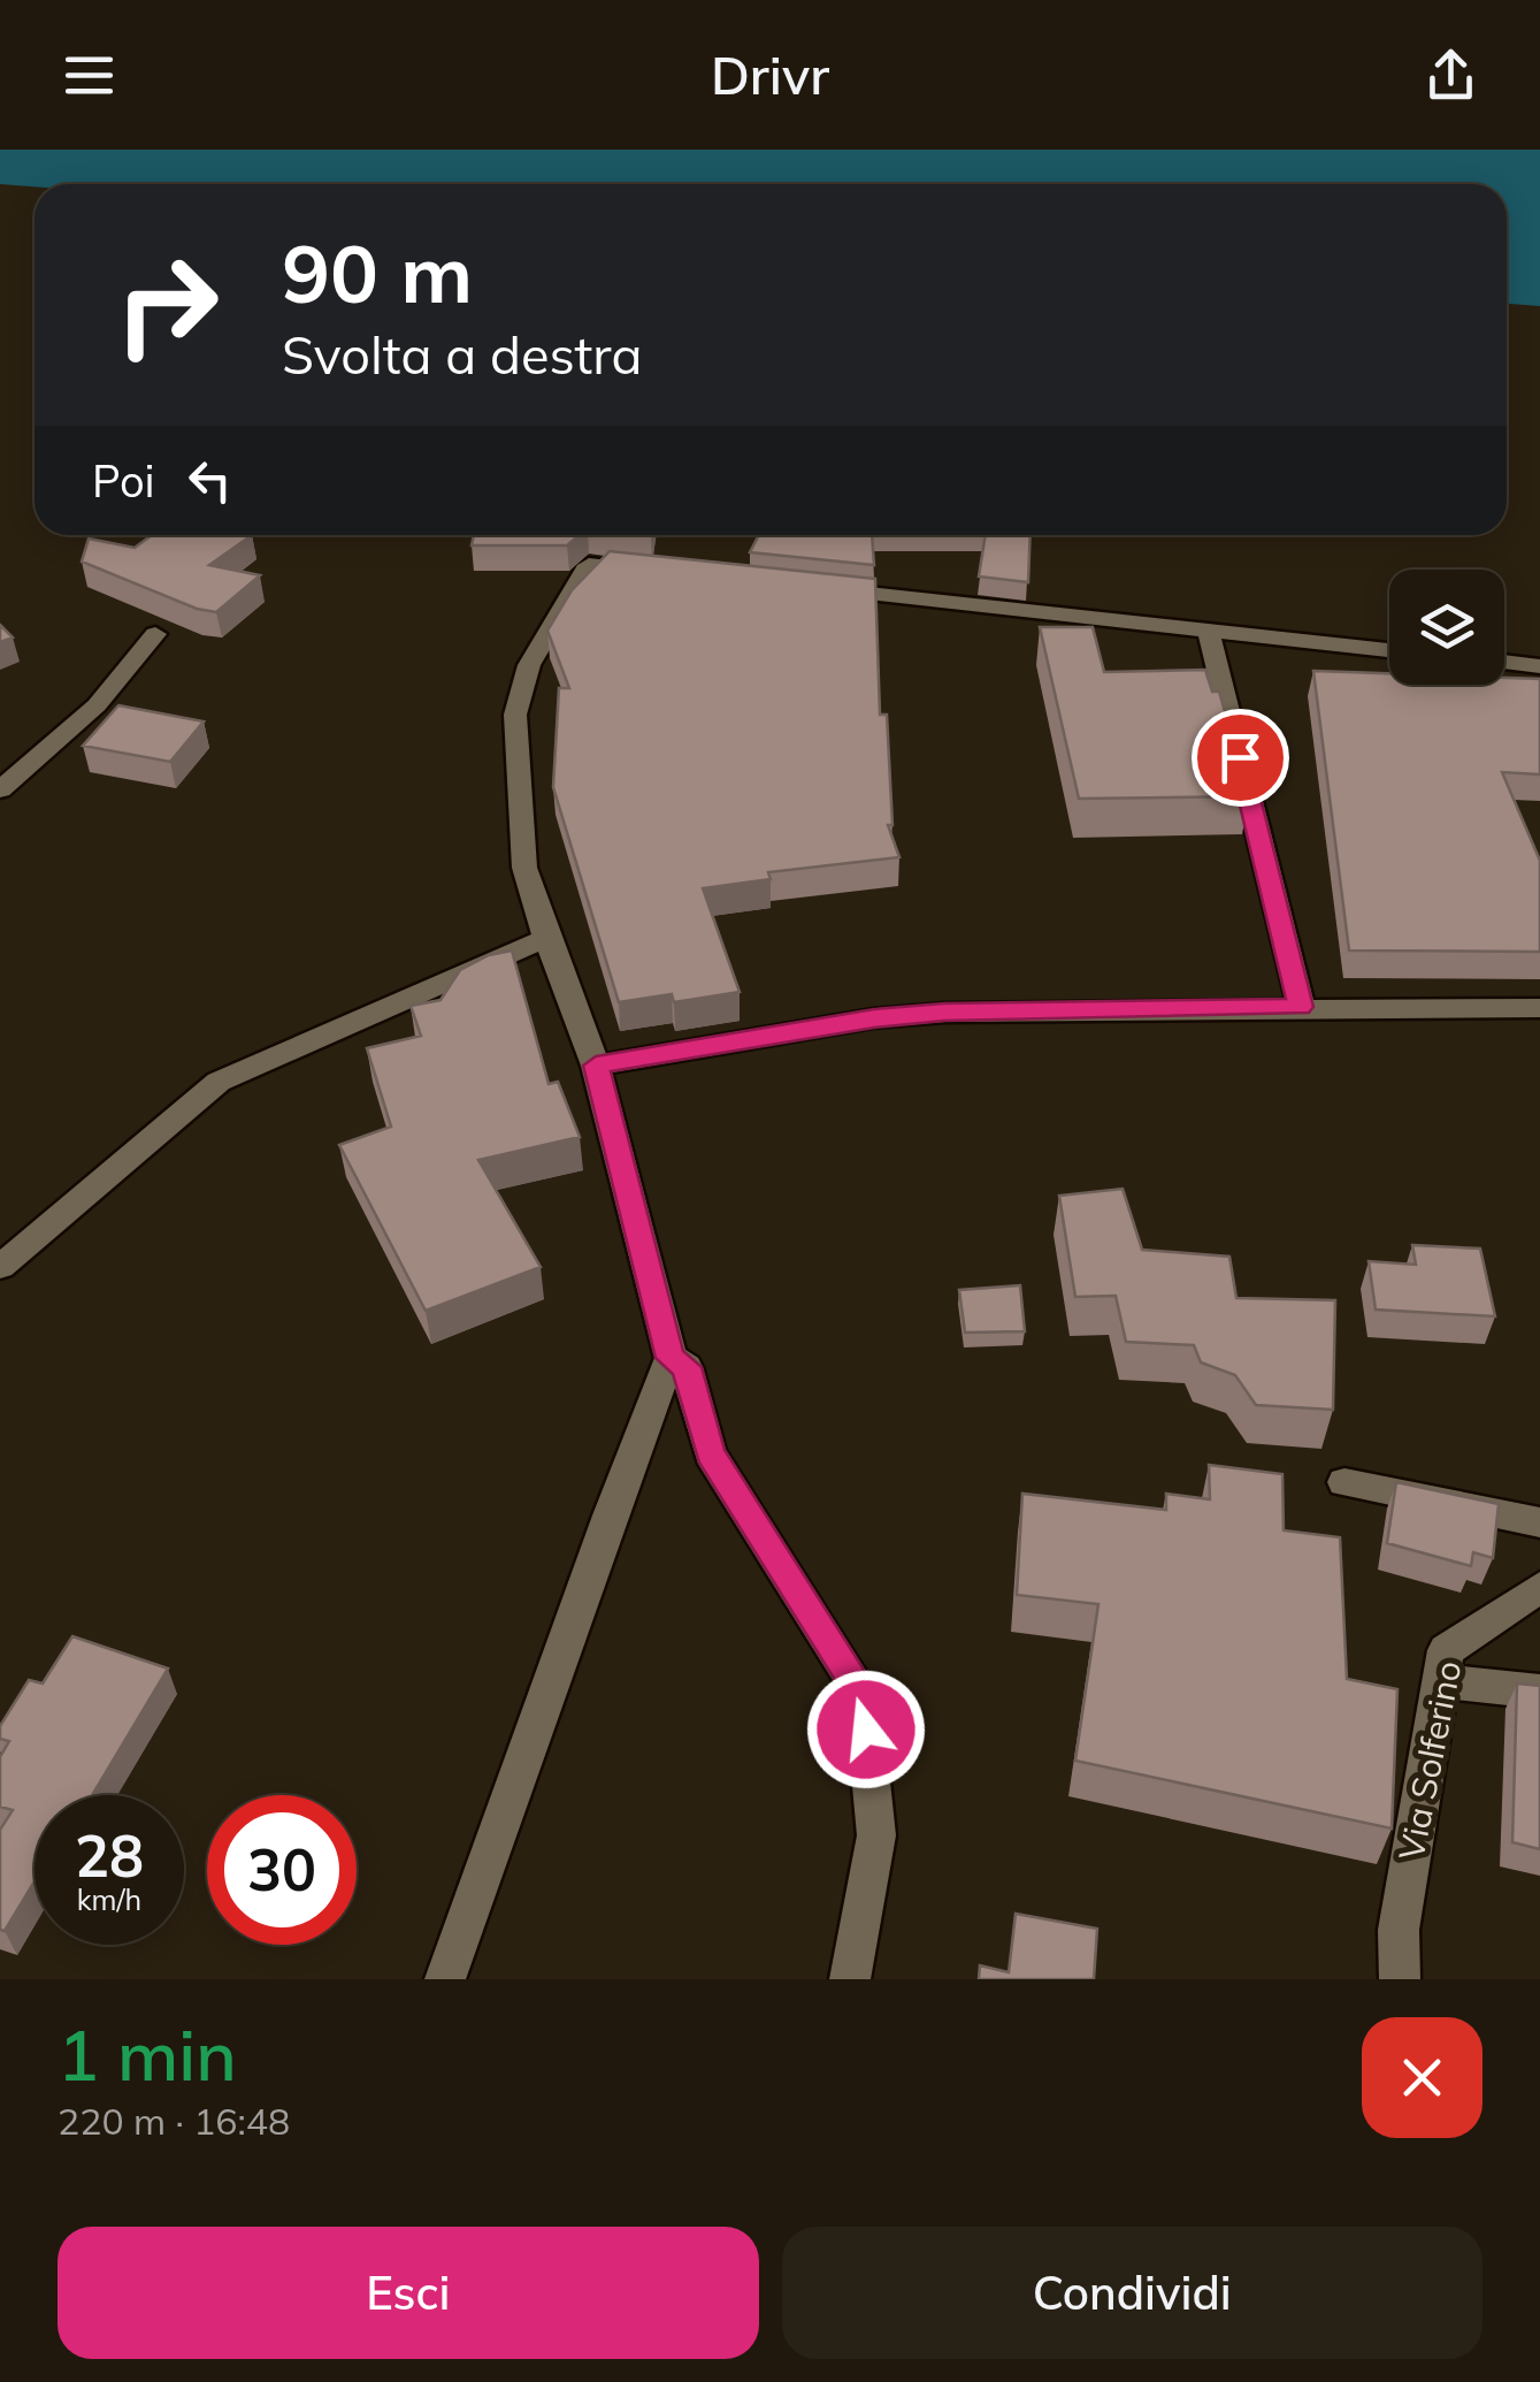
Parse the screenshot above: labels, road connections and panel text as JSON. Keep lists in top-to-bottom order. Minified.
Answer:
{"streets":{"street":["Via Solferino"]},"page":{"header":"Drivr","turn":["90 m","Svolta a destra"],"then":"Poi","speed":"28 km/h","limit":"30","heading":["1 min","220 m · 16:48"],"buttons":["Esci","Condividi"]}}
